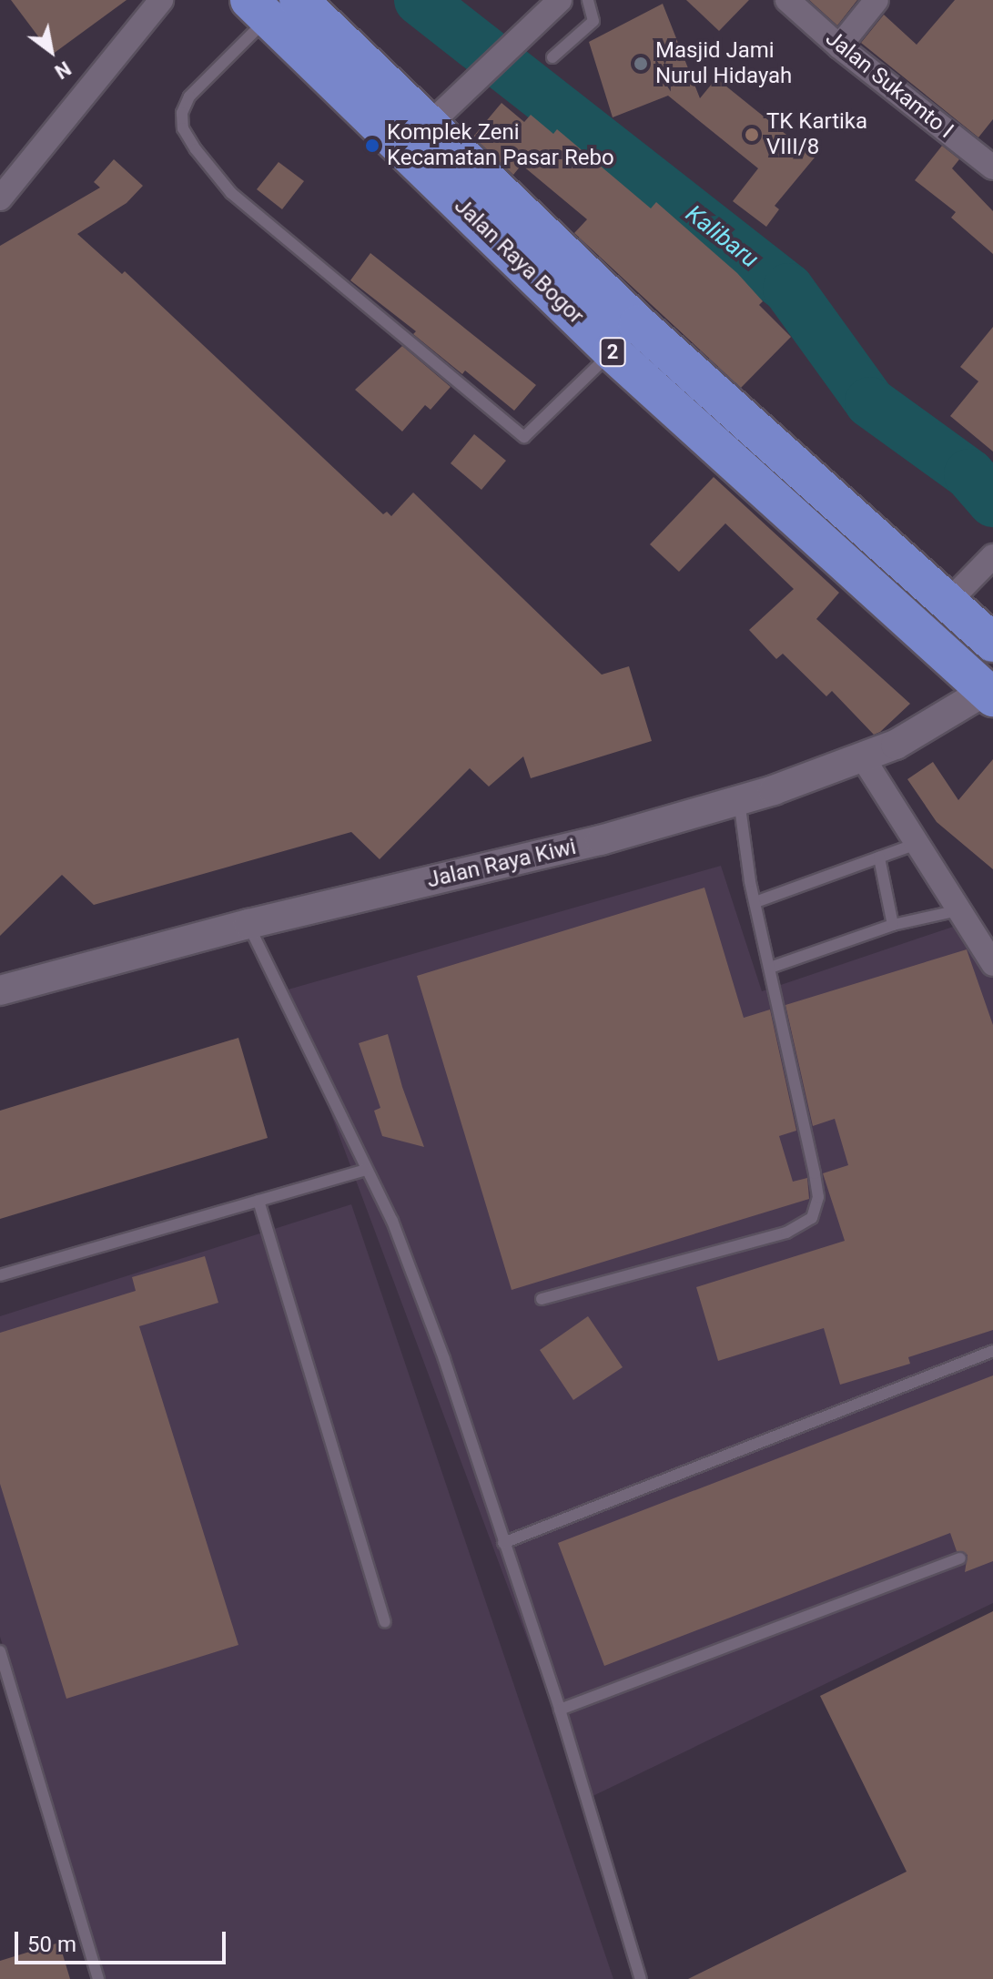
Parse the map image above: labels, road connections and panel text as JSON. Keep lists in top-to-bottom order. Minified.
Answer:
{"streets":{"highway":["Jalan Raya Bogor","2"],"street":["Jalan Sukamto I","Jalan Raya Kiwi"]},"crossings":[["Jalan Raya Bogor","Jalan Raya Kiwi"]],"water":["Kalibaru"],"places":["Masjid Jami Nurul Hidayah","TK Kartika VIII/8","Komplek Zeni Kecamatan Pasar Rebo"],"scale_bar":"50 m","north":"bottom right"}
